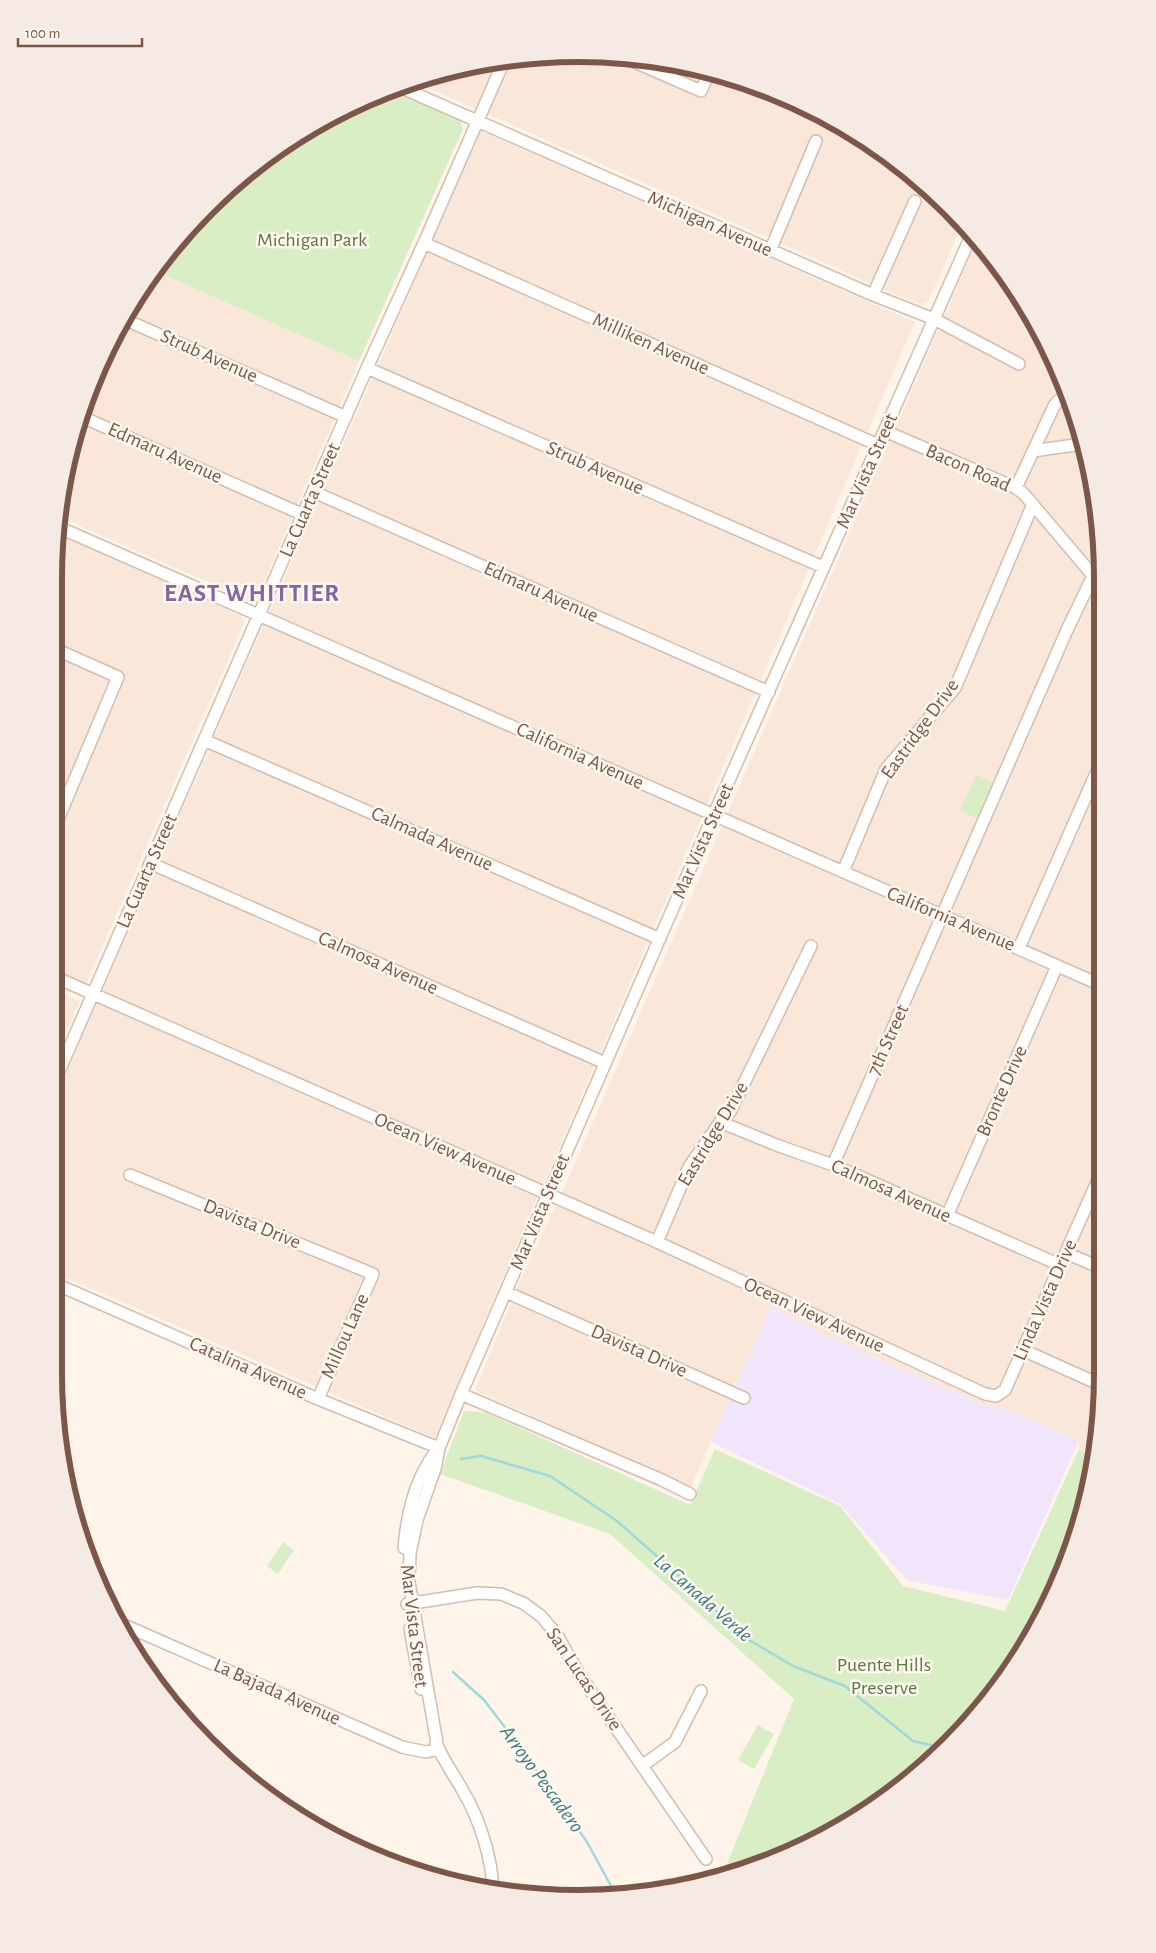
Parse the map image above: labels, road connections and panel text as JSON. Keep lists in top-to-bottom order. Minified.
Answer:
{"streets":{"street":["Michigan Avenue","Milliken Avenue","Strub Avenue","Edmaru Avenue","Bacon Road","Mar Vista Street","La Cuarta Street","Eastridge Drive","California Avenue","Calmada Avenue","Calmosa Avenue","7th Street","Bronte Drive","Ocean View Avenue","Davista Drive","Linda Vista Drive","Millou Lane","Catalina Avenue","San Lucas Drive","La Bajada Avenue"]},"crossings":[["Michigan Avenue","Mar Vista Street"],["Michigan Avenue","La Cuarta Street"],["Milliken Avenue","Mar Vista Street"],["Milliken Avenue","La Cuarta Street"],["Strub Avenue","Mar Vista Street"],["Strub Avenue","La Cuarta Street"],["Edmaru Avenue","Mar Vista Street"],["Edmaru Avenue","La Cuarta Street"],["Bacon Road","Mar Vista Street"],["Bacon Road","Eastridge Drive"],["Bacon Road","7th Street"],["Mar Vista Street","California Avenue"],["Mar Vista Street","Calmada Avenue"],["Mar Vista Street","Calmosa Avenue"],["Mar Vista Street","Ocean View Avenue"],["Mar Vista Street","Davista Drive"],["Mar Vista Street","Catalina Avenue"],["Mar Vista Street","San Lucas Drive"],["Mar Vista Street","La Bajada Avenue"],["La Cuarta Street","California Avenue"],["La Cuarta Street","Calmada Avenue"],["La Cuarta Street","Calmosa Avenue"],["La Cuarta Street","Ocean View Avenue"],["Eastridge Drive","California Avenue"],["Eastridge Drive","Calmosa Avenue"],["Eastridge Drive","Ocean View Avenue"],["California Avenue","7th Street"],["California Avenue","Bronte Drive"],["Calmosa Avenue","7th Street"],["Calmosa Avenue","Bronte Drive"],["Calmosa Avenue","Linda Vista Drive"],["Ocean View Avenue","Linda Vista Drive"],["Davista Drive","Millou Lane"],["Millou Lane","Catalina Avenue"]],"districts":["EAST WHITTIER"],"water":["La Canada Verde","Arroyo Pescadero"],"parks":["Michigan Park","Puente Hills Preserve"],"scale_bar":"100 m"}
